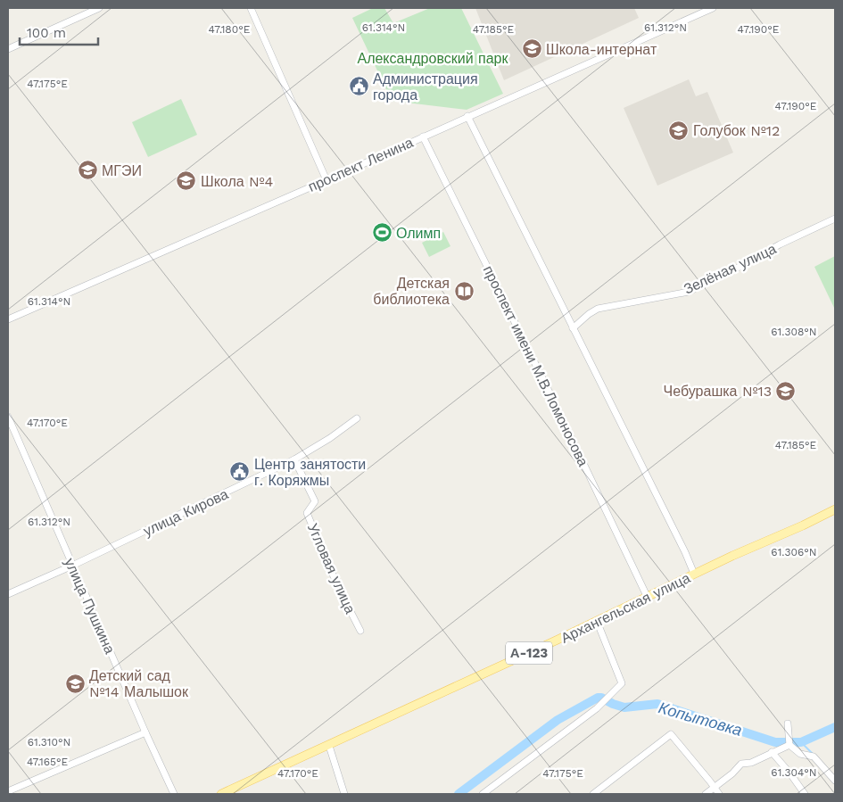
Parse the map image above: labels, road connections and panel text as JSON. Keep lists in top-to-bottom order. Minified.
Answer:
{"streets":{"main road":["Архангельская улица","А-123"],"street":["проспект Ленина","Зелёная улица","проспект имени М.В.Ломоносова","улица Кирова","Угловая улица","улица Пушкина"]},"crossings":[["проспект Ленина","проспект имени М.В.Ломоносова"],["проспект имени М.В.Ломоносова","Архангельская улица"],["улица Кирова","Угловая улица"],["улица Кирова","улица Пушкина"]],"water":["Копытовка"],"parks":["Александровский парк"],"places":{"school or university":["Школа-интернат","Голубок №12","МГЭИ","Школа №4","Чебурашка №13","Детский сад №14 Малышок"],"public building":["Администрация города","Центр занятости г. Коряжмы"],"sports":["Олимп"],"library":["Детская библиотека"]},"scale_bar":"100 m","coordinates":["61.314°N","61.312°N","47.190°E","47.180°E","47.185°E","47.175°E","61.308°N","47.170°E","61.306°N","61.310°N","47.165°E","61.304°N"]}
